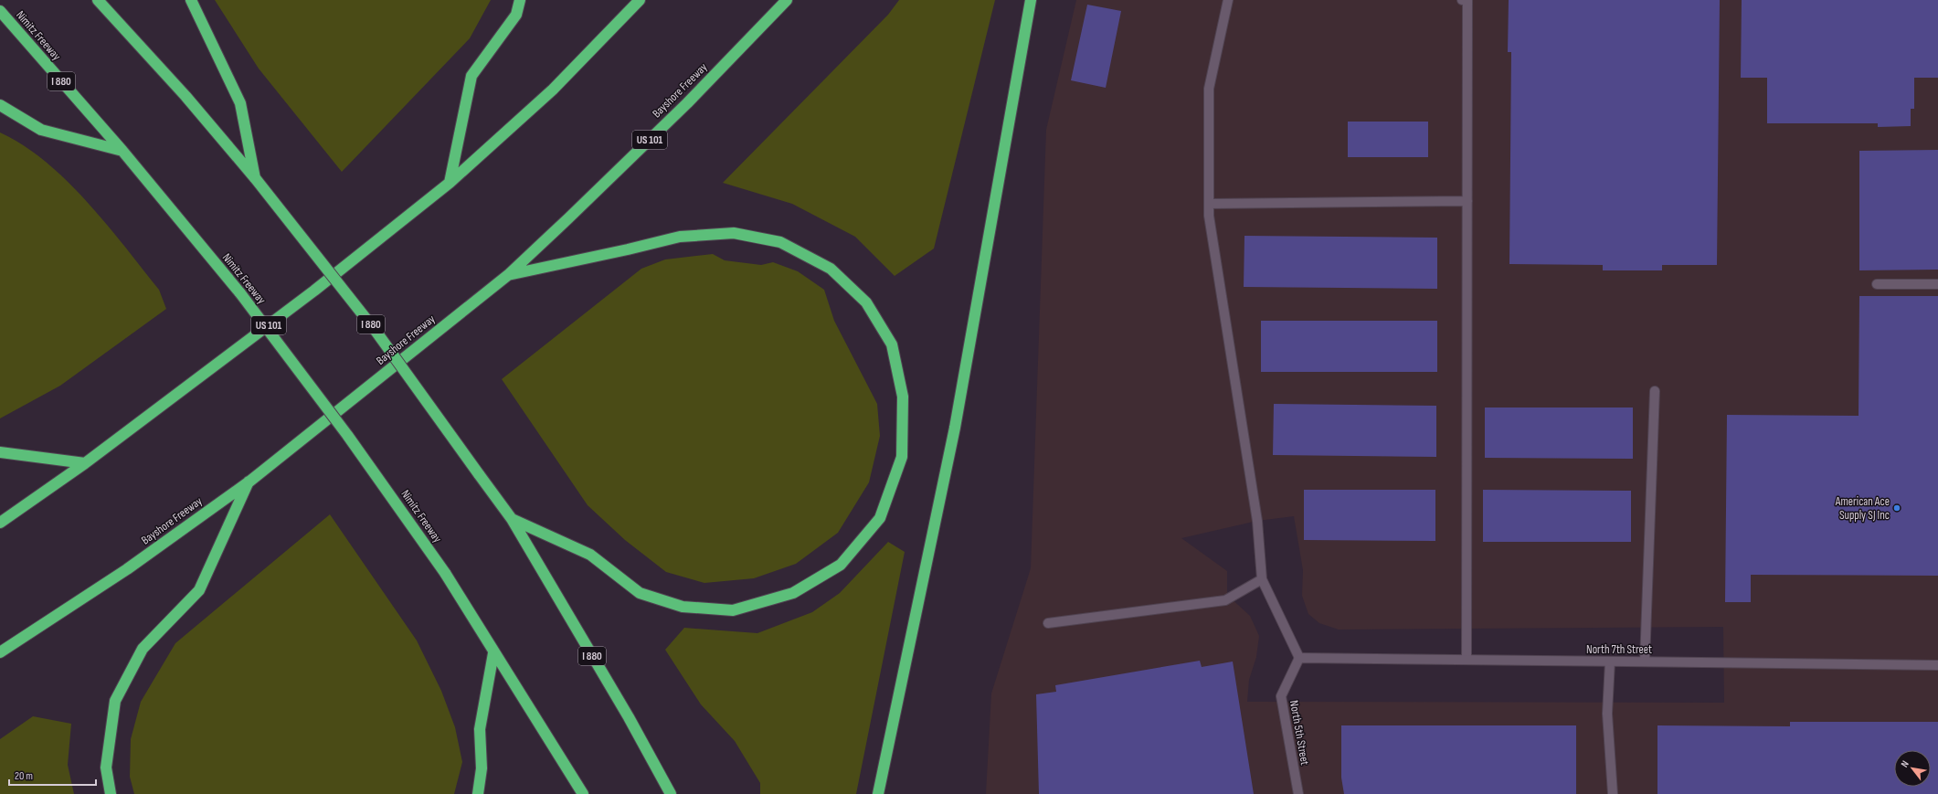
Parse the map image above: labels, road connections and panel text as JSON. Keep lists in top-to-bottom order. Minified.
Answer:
{"streets":{"highway":["Nimitz Freeway","I 880","Bayshore Freeway","US 101"],"street":["North 7th Street","North 5th Street"]},"crossings":[["Nimitz Freeway","I 880"],["North 7th Street","North 5th Street"]],"places":["American Ace Supply SJ Inc"],"scale_bar":"20 m","north":"top left"}
